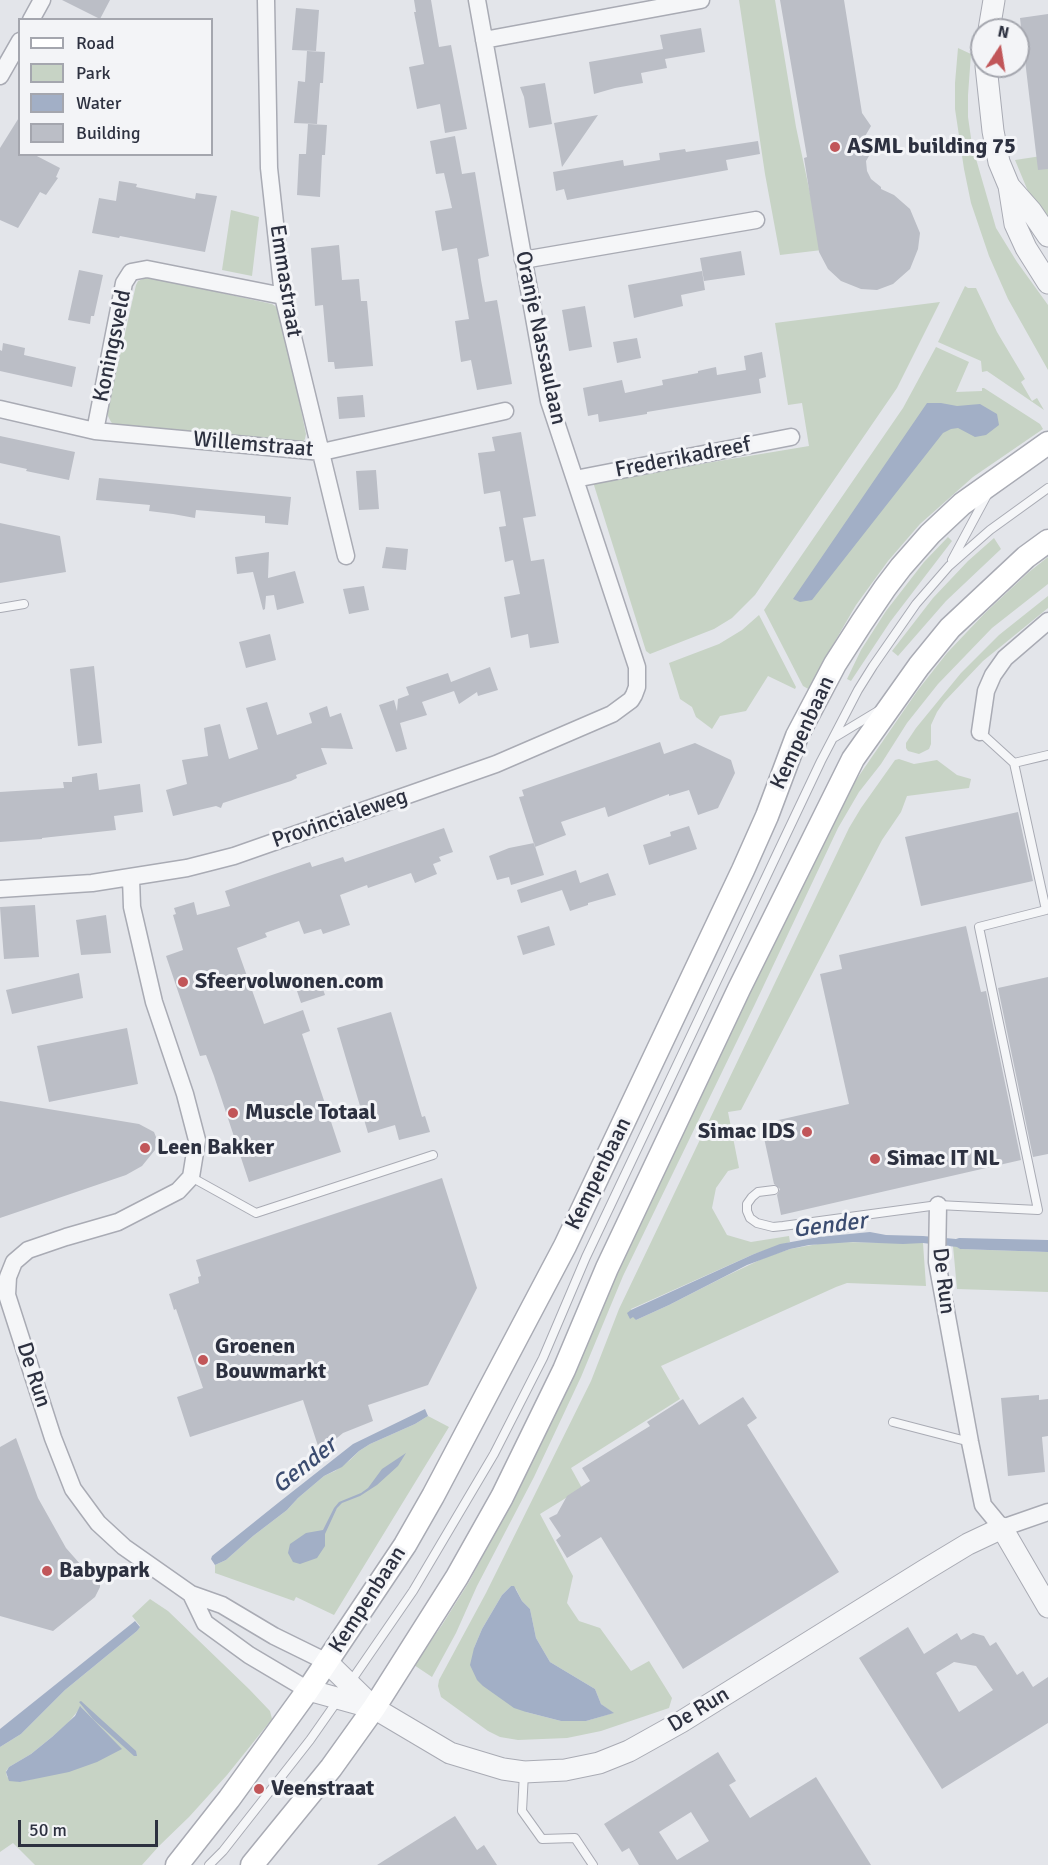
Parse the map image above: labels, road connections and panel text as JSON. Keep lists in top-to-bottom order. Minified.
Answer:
{"streets":{"main road":["Kempenbaan"],"street":["Emmastraat","Oranje Nassaulaan","Koningsveld","Willemstraat","Frederikadreef","Provincialeweg","De Run"]},"crossings":[["Emmastraat","Koningsveld"],["Emmastraat","Willemstraat"],["Oranje Nassaulaan","Frederikadreef"],["Oranje Nassaulaan","Provincialeweg"],["Koningsveld","Willemstraat"],["Kempenbaan","De Run"]],"water":["Gender"],"places":["ASML building 75","Sfeervolwonen.com","Muscle Totaal","Simac IDS","Leen Bakker","Simac IT NL","Groenen Bouwmarkt","Babypark","Veenstraat"],"legend":["Road","Park","Water","Building"],"scale_bar":"50 m","north":"top"}
